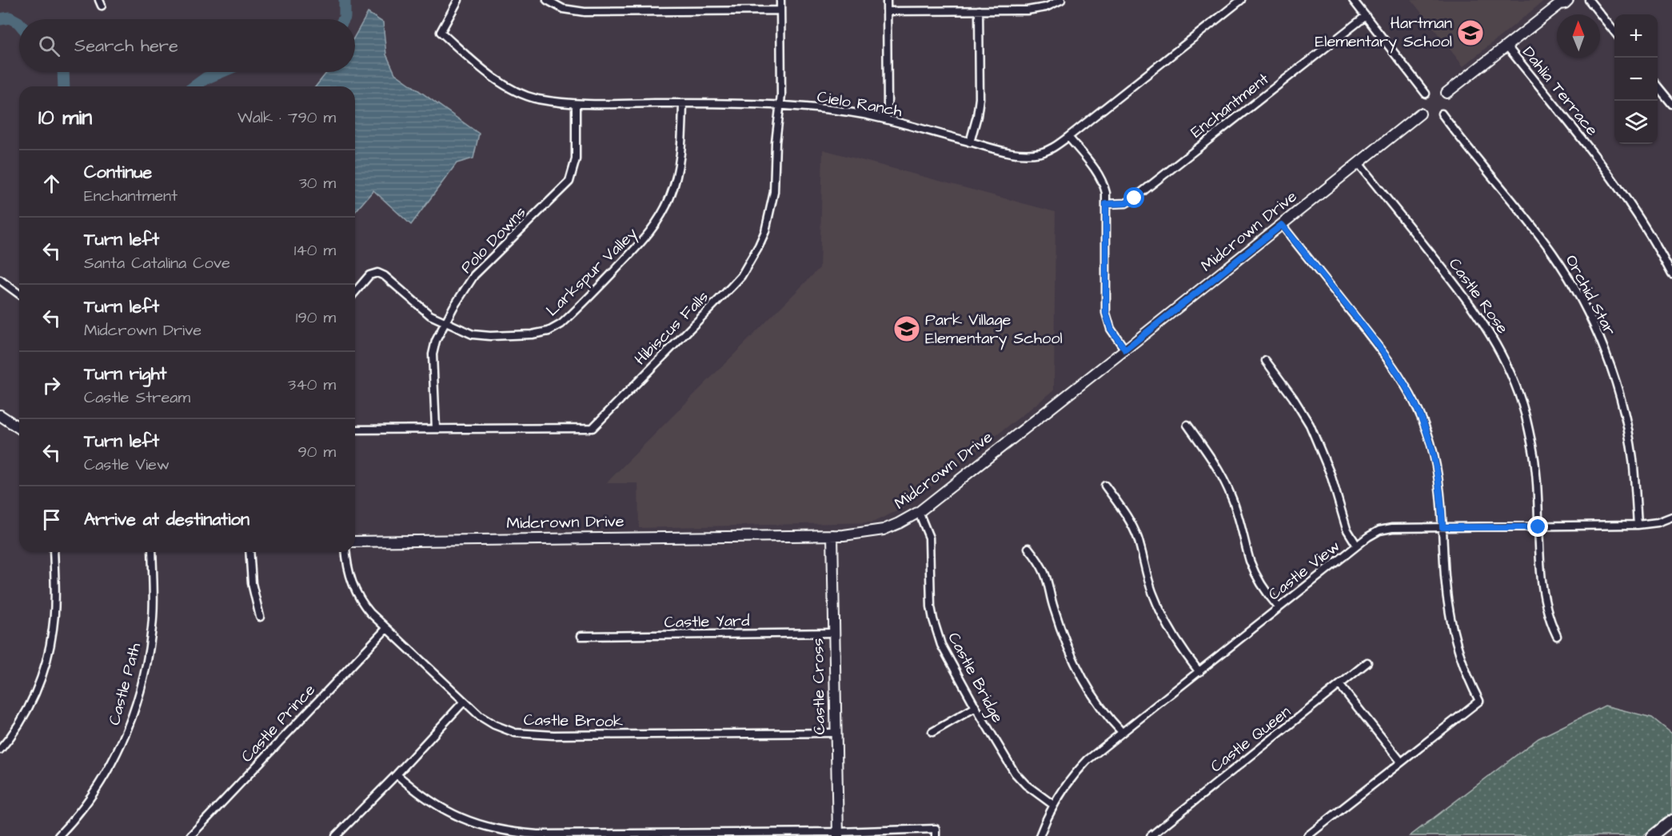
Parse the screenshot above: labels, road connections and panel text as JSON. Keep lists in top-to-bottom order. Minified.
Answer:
{"streets":{"street":["Dahlia Terrace","Cielo Ranch","Enchantment","Midcrown Drive","Polo Downs","Larkspur Valley","Orchid Star","Castle Rose","Hibiscus Falls","Castle View","Castle Yard","Castle Bridge","Castle Path","Castle Cross","Castle Brook","Castle Prince","Castle Queen"]},"crossings":[["Cielo Ranch","Polo Downs"],["Cielo Ranch","Larkspur Valley"],["Cielo Ranch","Hibiscus Falls"],["Midcrown Drive","Castle Rose"],["Midcrown Drive","Castle Bridge"],["Midcrown Drive","Castle Cross"],["Polo Downs","Larkspur Valley"],["Polo Downs","Hibiscus Falls"],["Orchid Star","Castle View"],["Castle Rose","Castle View"],["Castle View","Castle Bridge"],["Castle Yard","Castle Cross"],["Castle Cross","Castle Brook"],["Castle Brook","Castle Prince"]],"places":{"school or university":["Hartman Elementary School","Park Village Elementary School"]},"north":"top","page":{"map_buttons":["+","−"],"search":"Search here","heading":["10 min","Walk · 790 m"],"list":[["Continue","Enchantment","30 m"],["Turn left","Santa Catalina Cove","140 m"],["Turn left","Midcrown Drive","190 m"],["Turn right","Castle Stream","340 m"],["Turn left","Castle View","90 m"],"Arrive at destination"]}}
